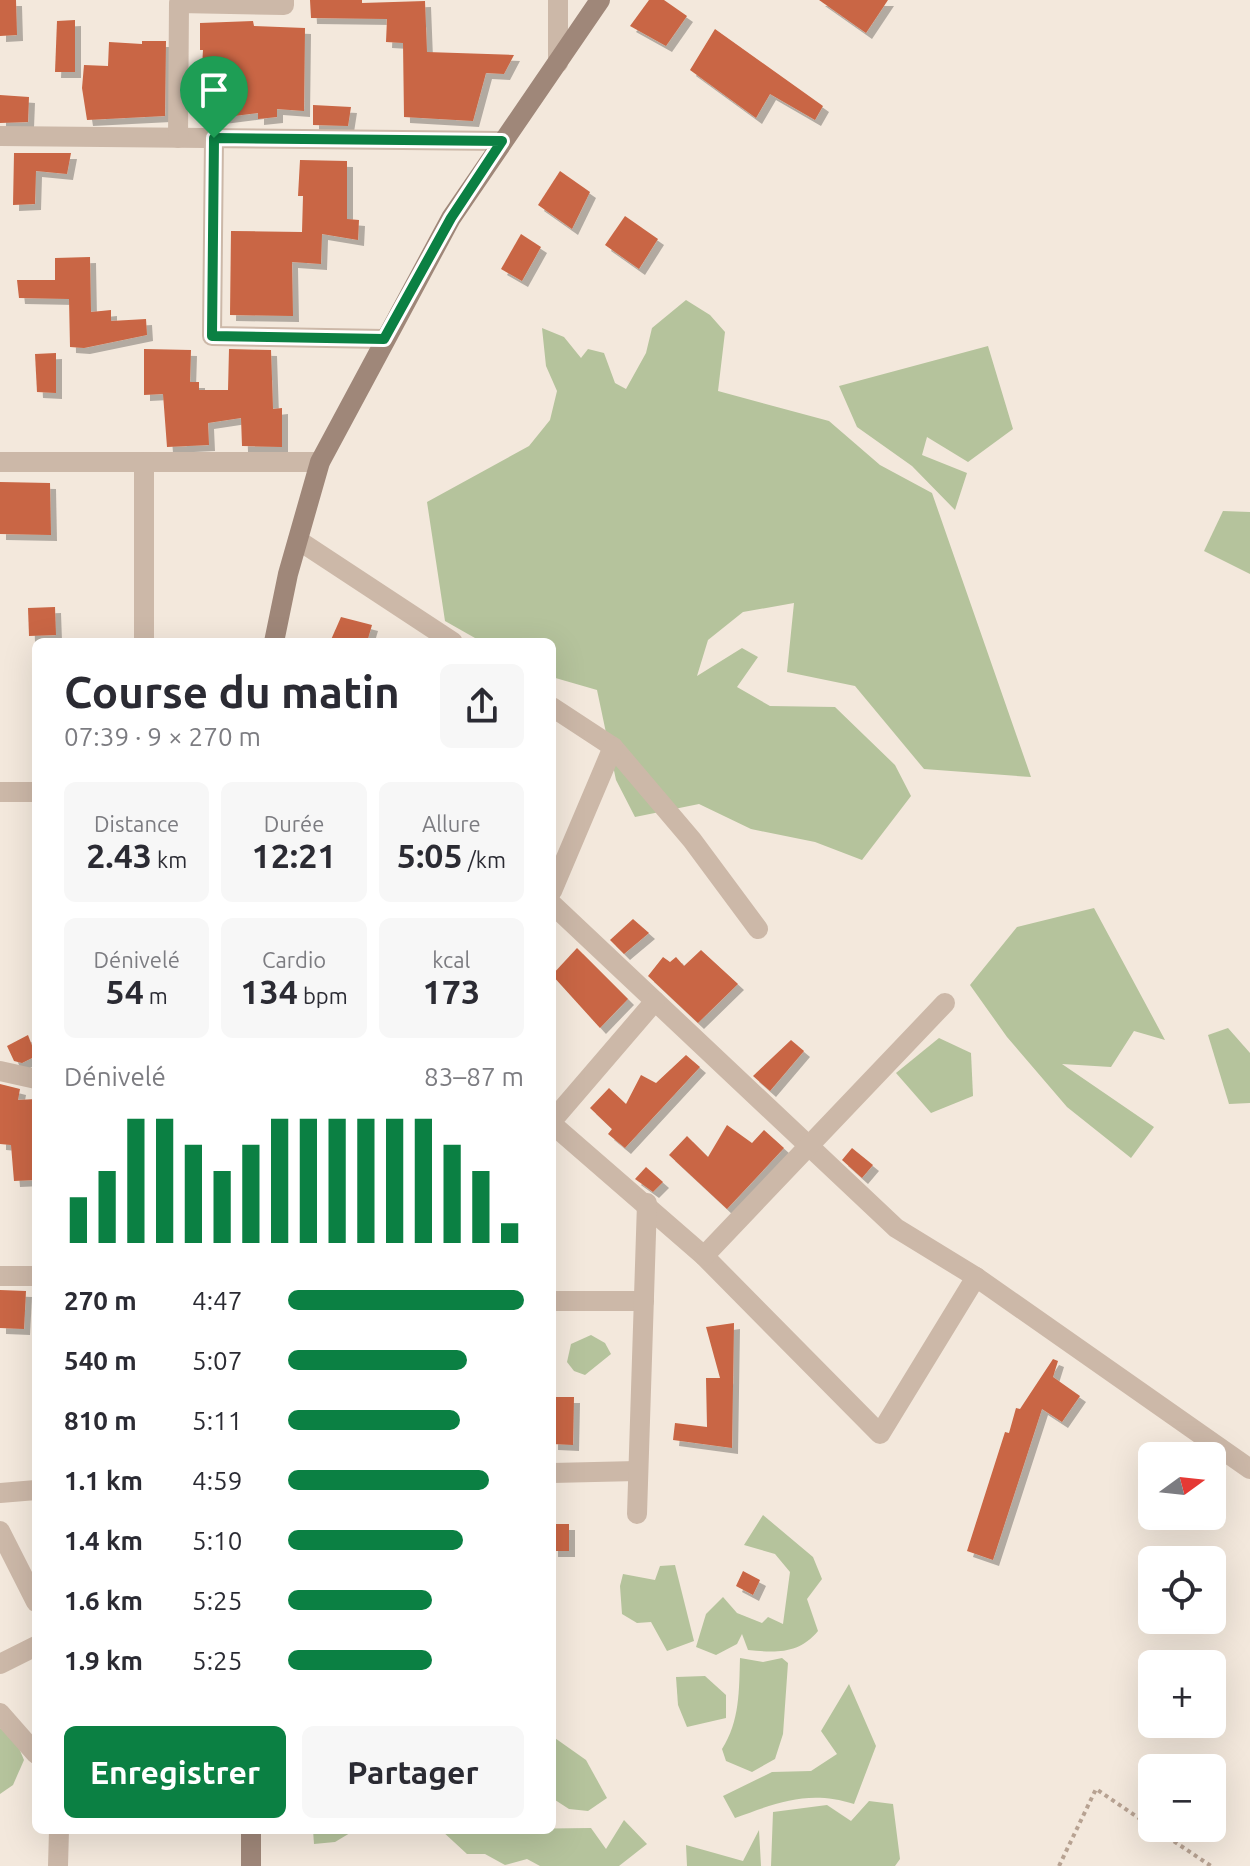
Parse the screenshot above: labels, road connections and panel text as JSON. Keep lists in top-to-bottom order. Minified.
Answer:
{"north":"right","page":{"heading":["Course du matin","07:39 · 9 × 270 m"],"stats":[["Distance","2.43 km"],["Durée","12:21"],["Allure","5:05 /km"],["Dénivelé","54 m"],["Cardio","134 bpm"],["kcal","173"]],"chart":["Dénivelé","83–87 m"],"list":[{"name":"270 m","note":"4:47"},{"name":"540 m","note":"5:07"},{"name":"810 m","note":"5:11"},{"name":"1.1 km","note":"4:59"},{"name":"1.4 km","note":"5:10"},{"name":"1.6 km","note":"5:25"},{"name":"1.9 km","note":"5:25"}],"map_buttons":["+","−"],"buttons":["Enregistrer","Partager"]}}
